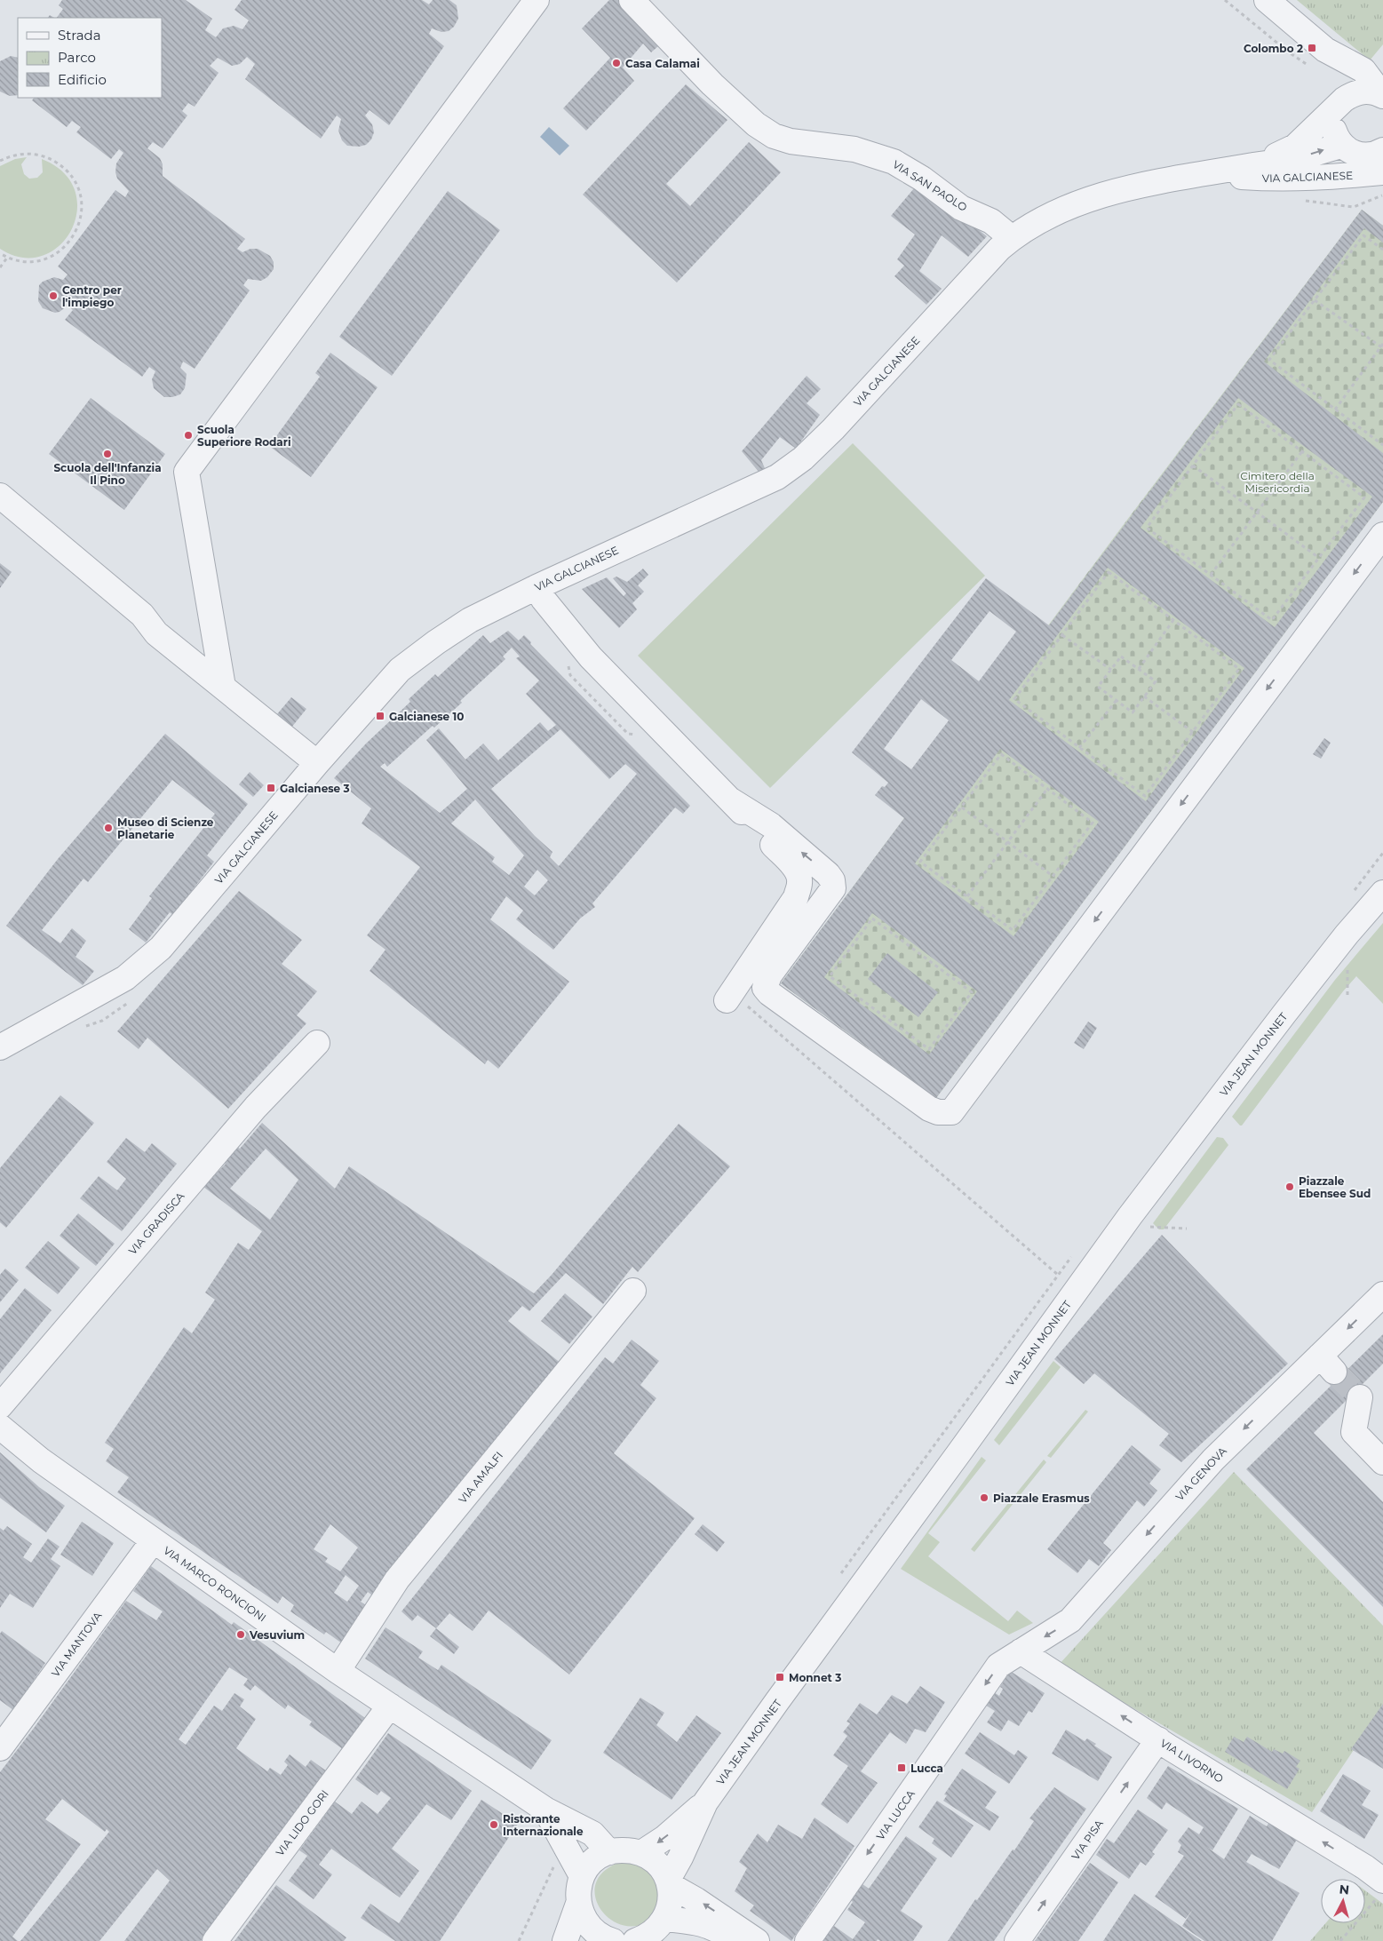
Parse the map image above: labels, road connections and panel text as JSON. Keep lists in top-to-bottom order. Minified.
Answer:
{"streets":{"street":["VIA GALCIANESE","VIA SAN PAOLO","VIA JEAN MONNET","VIA GRADISCA","VIA GENOVA","VIA AMALFI","VIA MARCO RONCIONI","VIA MANTOVA","VIA LIVORNO","VIA LUCCA","VIA LIDO GORI","VIA PISA"]},"crossings":[["VIA GALCIANESE","VIA SAN PAOLO"],["VIA GENOVA","VIA LIVORNO"],["VIA GENOVA","VIA LUCCA"],["VIA AMALFI","VIA MARCO RONCIONI"],["VIA MARCO RONCIONI","VIA MANTOVA"],["VIA MARCO RONCIONI","VIA LIDO GORI"],["VIA LIVORNO","VIA LUCCA"],["VIA LIVORNO","VIA PISA"]],"one_way":["VIA GENOVA","VIA LIVORNO","VIA LUCCA","VIA PISA"],"parks":["Cimitero della Misericordia"],"places":{"transit":["Colombo 2","Galcianese 10","Galcianese 3","Monnet 3","Lucca"],"other":["Casa Calamai","Centro per l'impiego","Scuola Superiore Rodari","Scuola dell'Infanzia Il Pino","Museo di Scienze Planetarie","Piazzale Ebensee Sud","Piazzale Erasmus","Vesuvium","Ristorante Internazionale"]},"legend":["Strada","Parco","Edificio"],"north":"top"}
